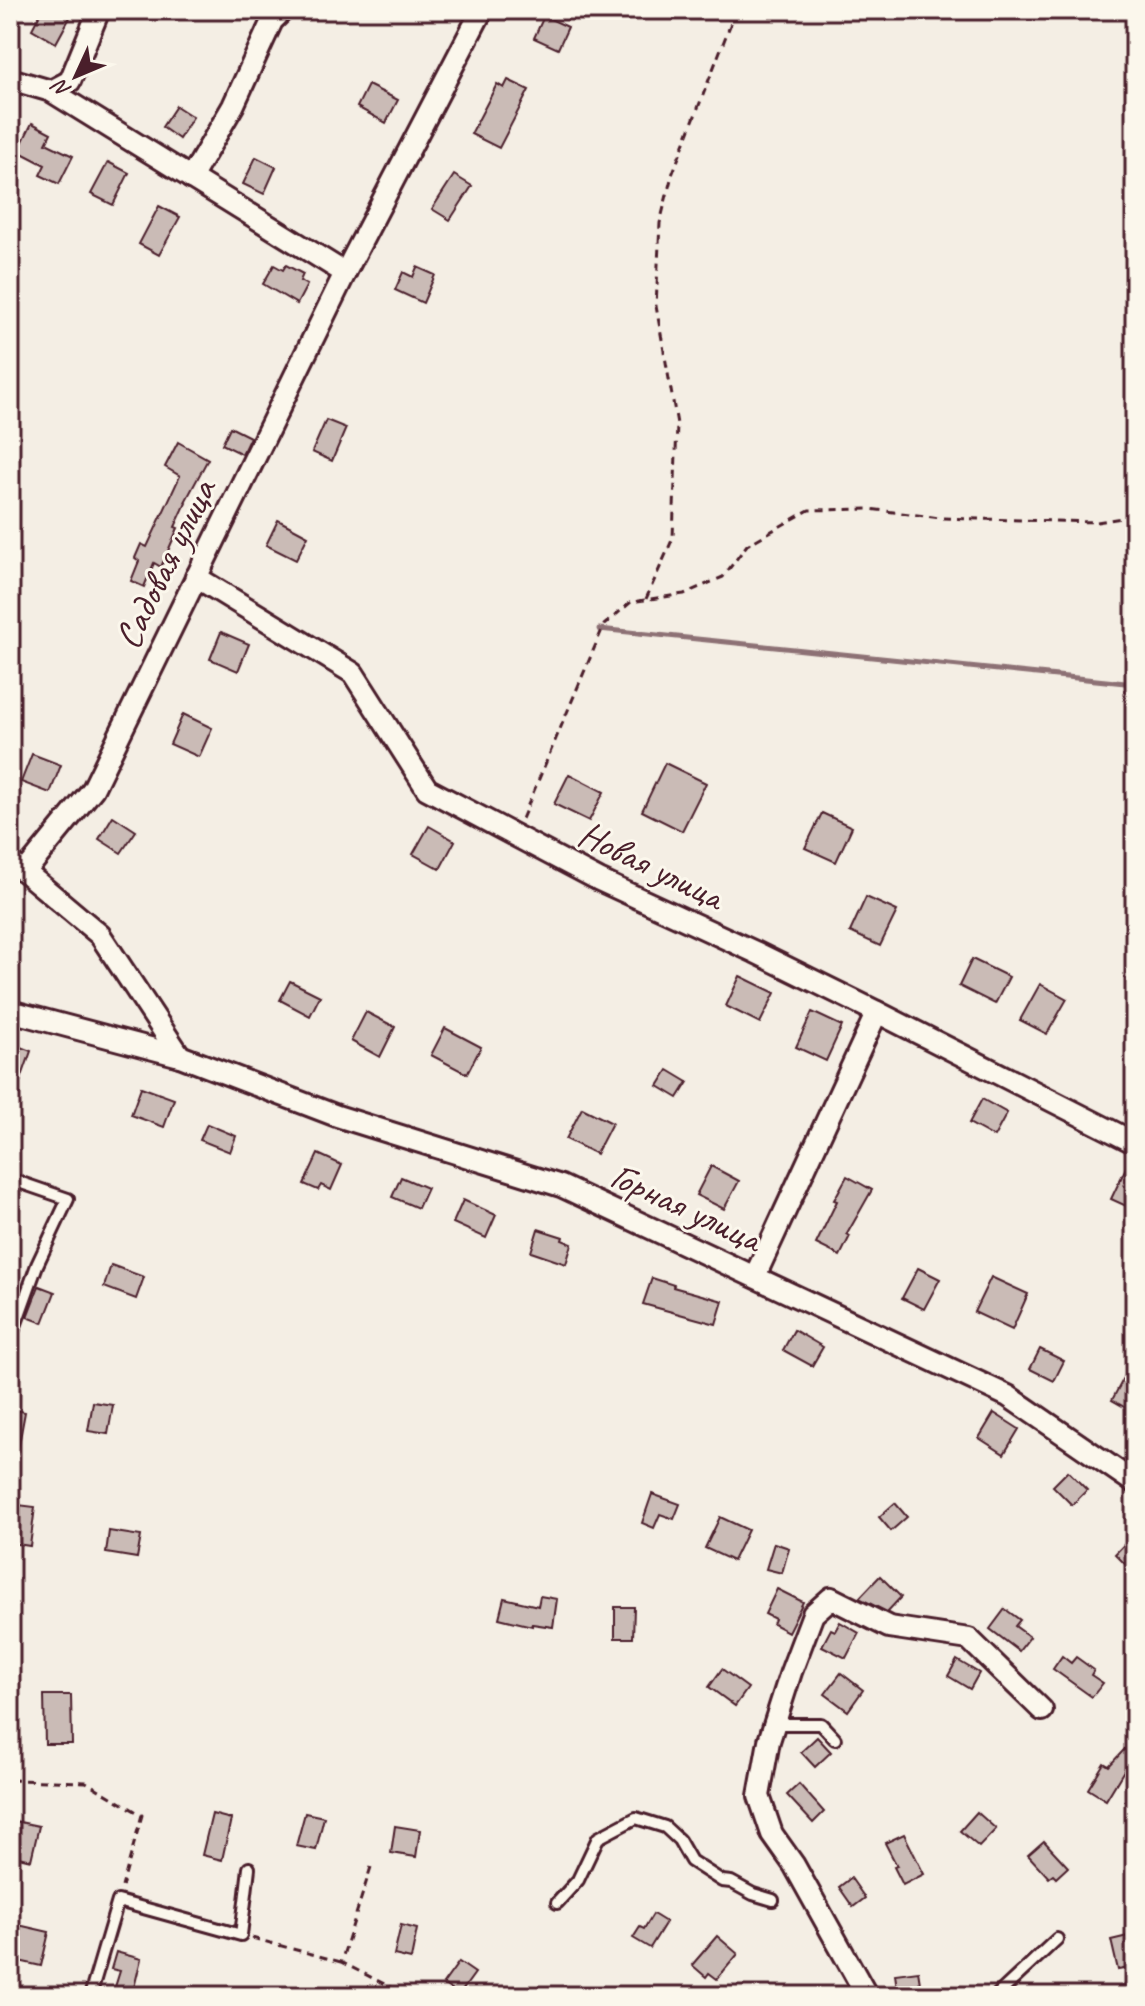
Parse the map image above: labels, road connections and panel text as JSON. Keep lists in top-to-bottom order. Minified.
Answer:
{"streets":{"street":["Садовая улица","Новая улица","Горная улица"]},"crossings":[["Садовая улица","Новая улица"]],"north":"bottom left"}
